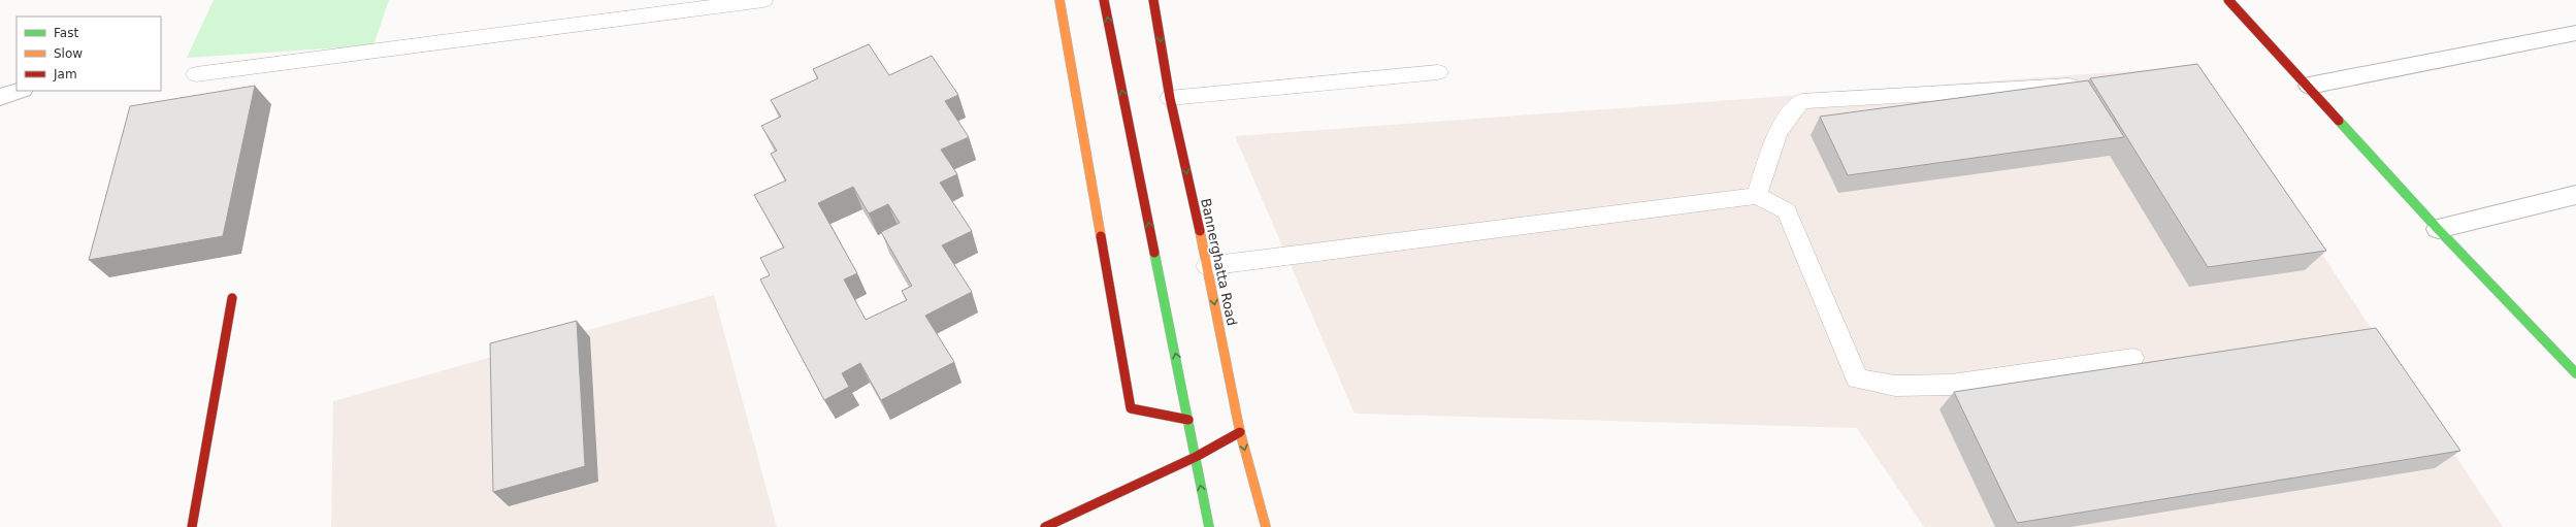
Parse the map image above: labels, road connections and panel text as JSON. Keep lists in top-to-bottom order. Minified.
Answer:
{"streets":{"street":["Bannerghatta Road"]},"legend":["Fast","Slow","Jam"]}
